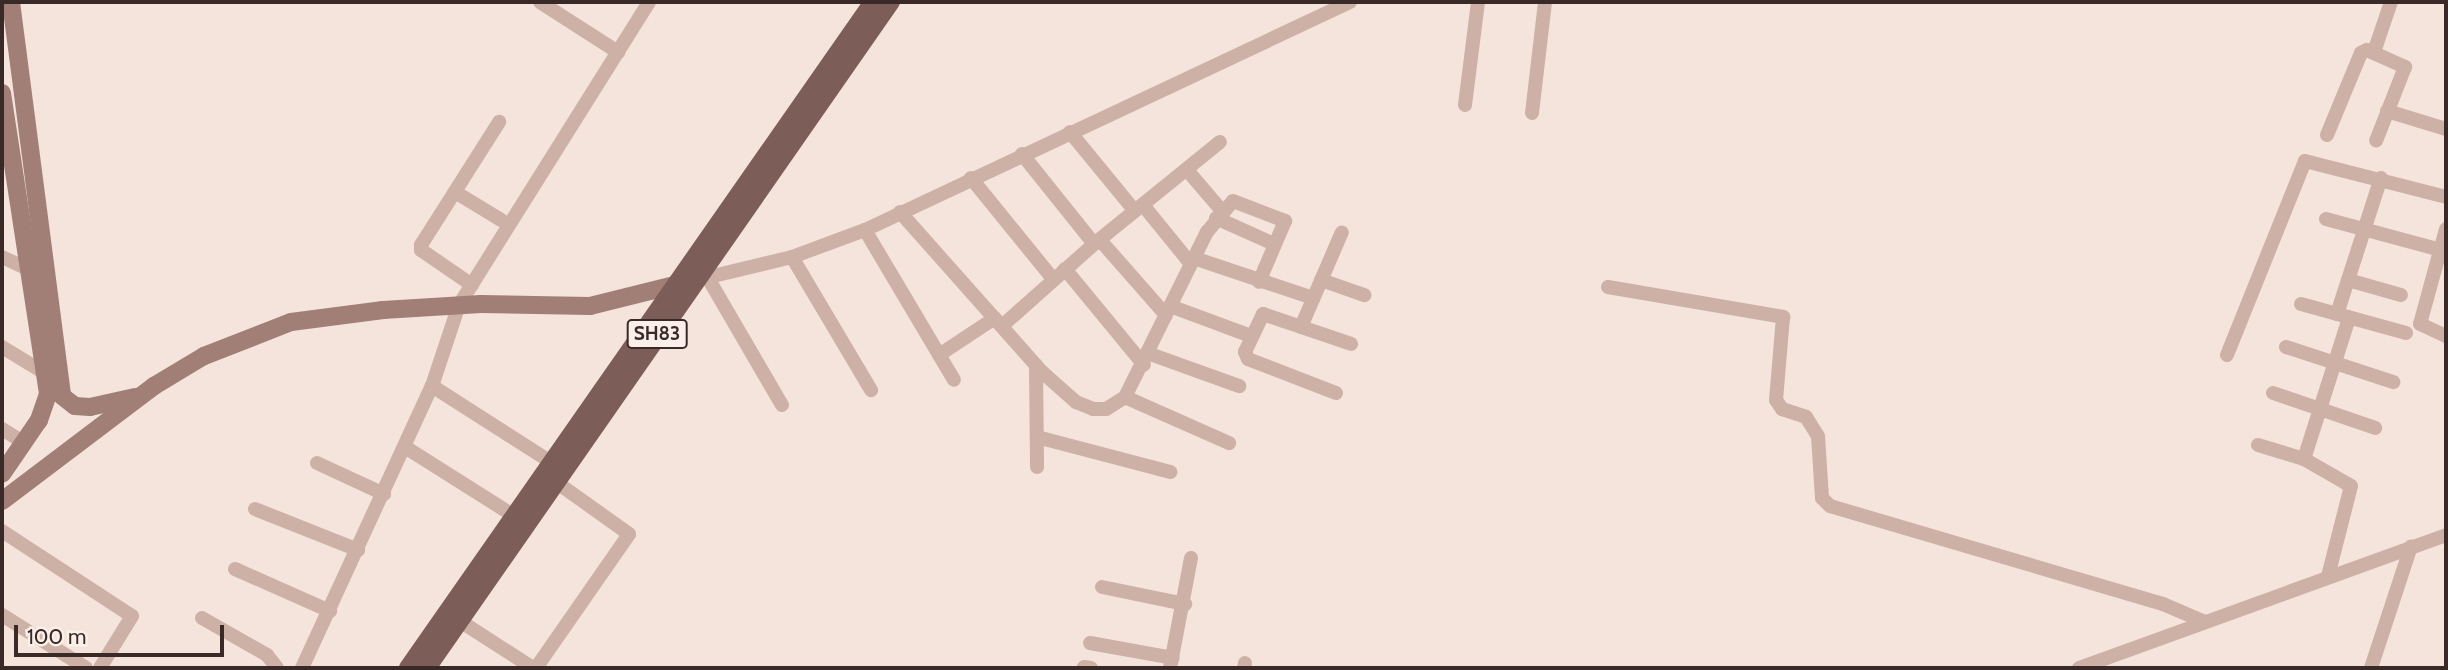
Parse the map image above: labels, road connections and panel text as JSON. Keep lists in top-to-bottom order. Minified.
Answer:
{"streets":{"main road":["SH83"]},"scale_bar":"100 m"}
